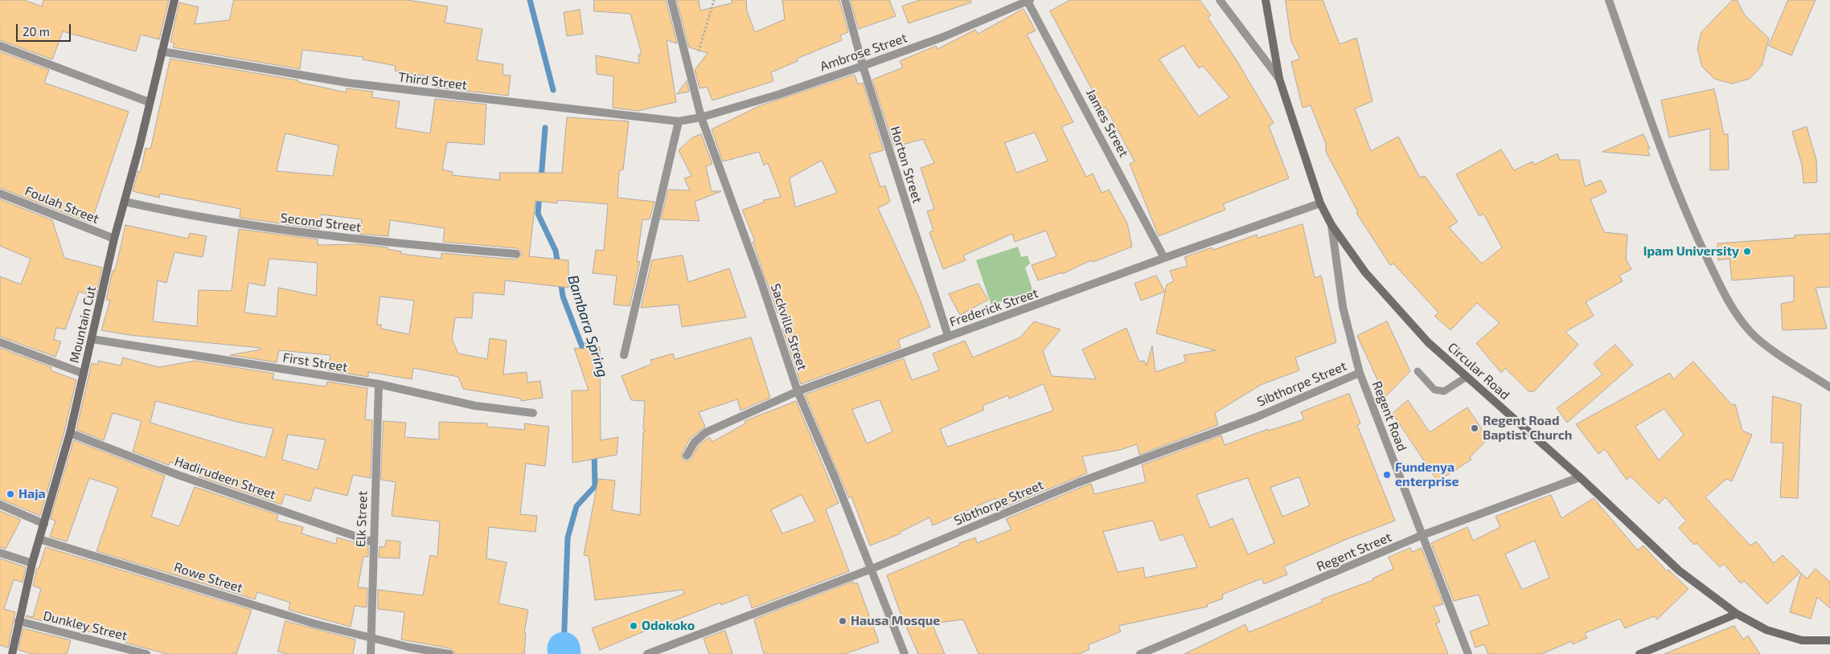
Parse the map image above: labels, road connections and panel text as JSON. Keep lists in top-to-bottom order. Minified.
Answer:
{"streets":{"main road":["Mountain Cut","Circular Road"],"street":["Ambrose Street","Third Street","James Street","Horton Street","Foulah Street","Second Street","Frederick Street","Sackville Street","First Street","Sibthorpe Street","Regent Road","Hadirudeen Street","Elk Street","Regent Street","Rowe Street","Dunkley Street"]},"crossings":[["Ambrose Street","Third Street"],["Ambrose Street","James Street"],["Ambrose Street","Horton Street"],["Ambrose Street","Sackville Street"],["Third Street","Mountain Cut"],["Third Street","Sackville Street"],["James Street","Frederick Street"],["Horton Street","Frederick Street"],["Foulah Street","Mountain Cut"],["Second Street","Mountain Cut"],["Frederick Street","Sackville Street"],["Frederick Street","Circular Road"],["Mountain Cut","First Street"],["Mountain Cut","Hadirudeen Street"],["Mountain Cut","Rowe Street"],["Mountain Cut","Dunkley Street"],["Sackville Street","Sibthorpe Street"],["First Street","Elk Street"],["Circular Road","Regent Road"],["Circular Road","Regent Street"],["Sibthorpe Street","Regent Road"],["Regent Road","Regent Street"],["Hadirudeen Street","Elk Street"],["Elk Street","Rowe Street"]],"water":["Bambara Spring"],"places":["Ipam University","Regent Road Baptist Church","Fundenya enterprise","Haja","Hausa Mosque","Odokoko"],"scale_bar":"20 m"}
